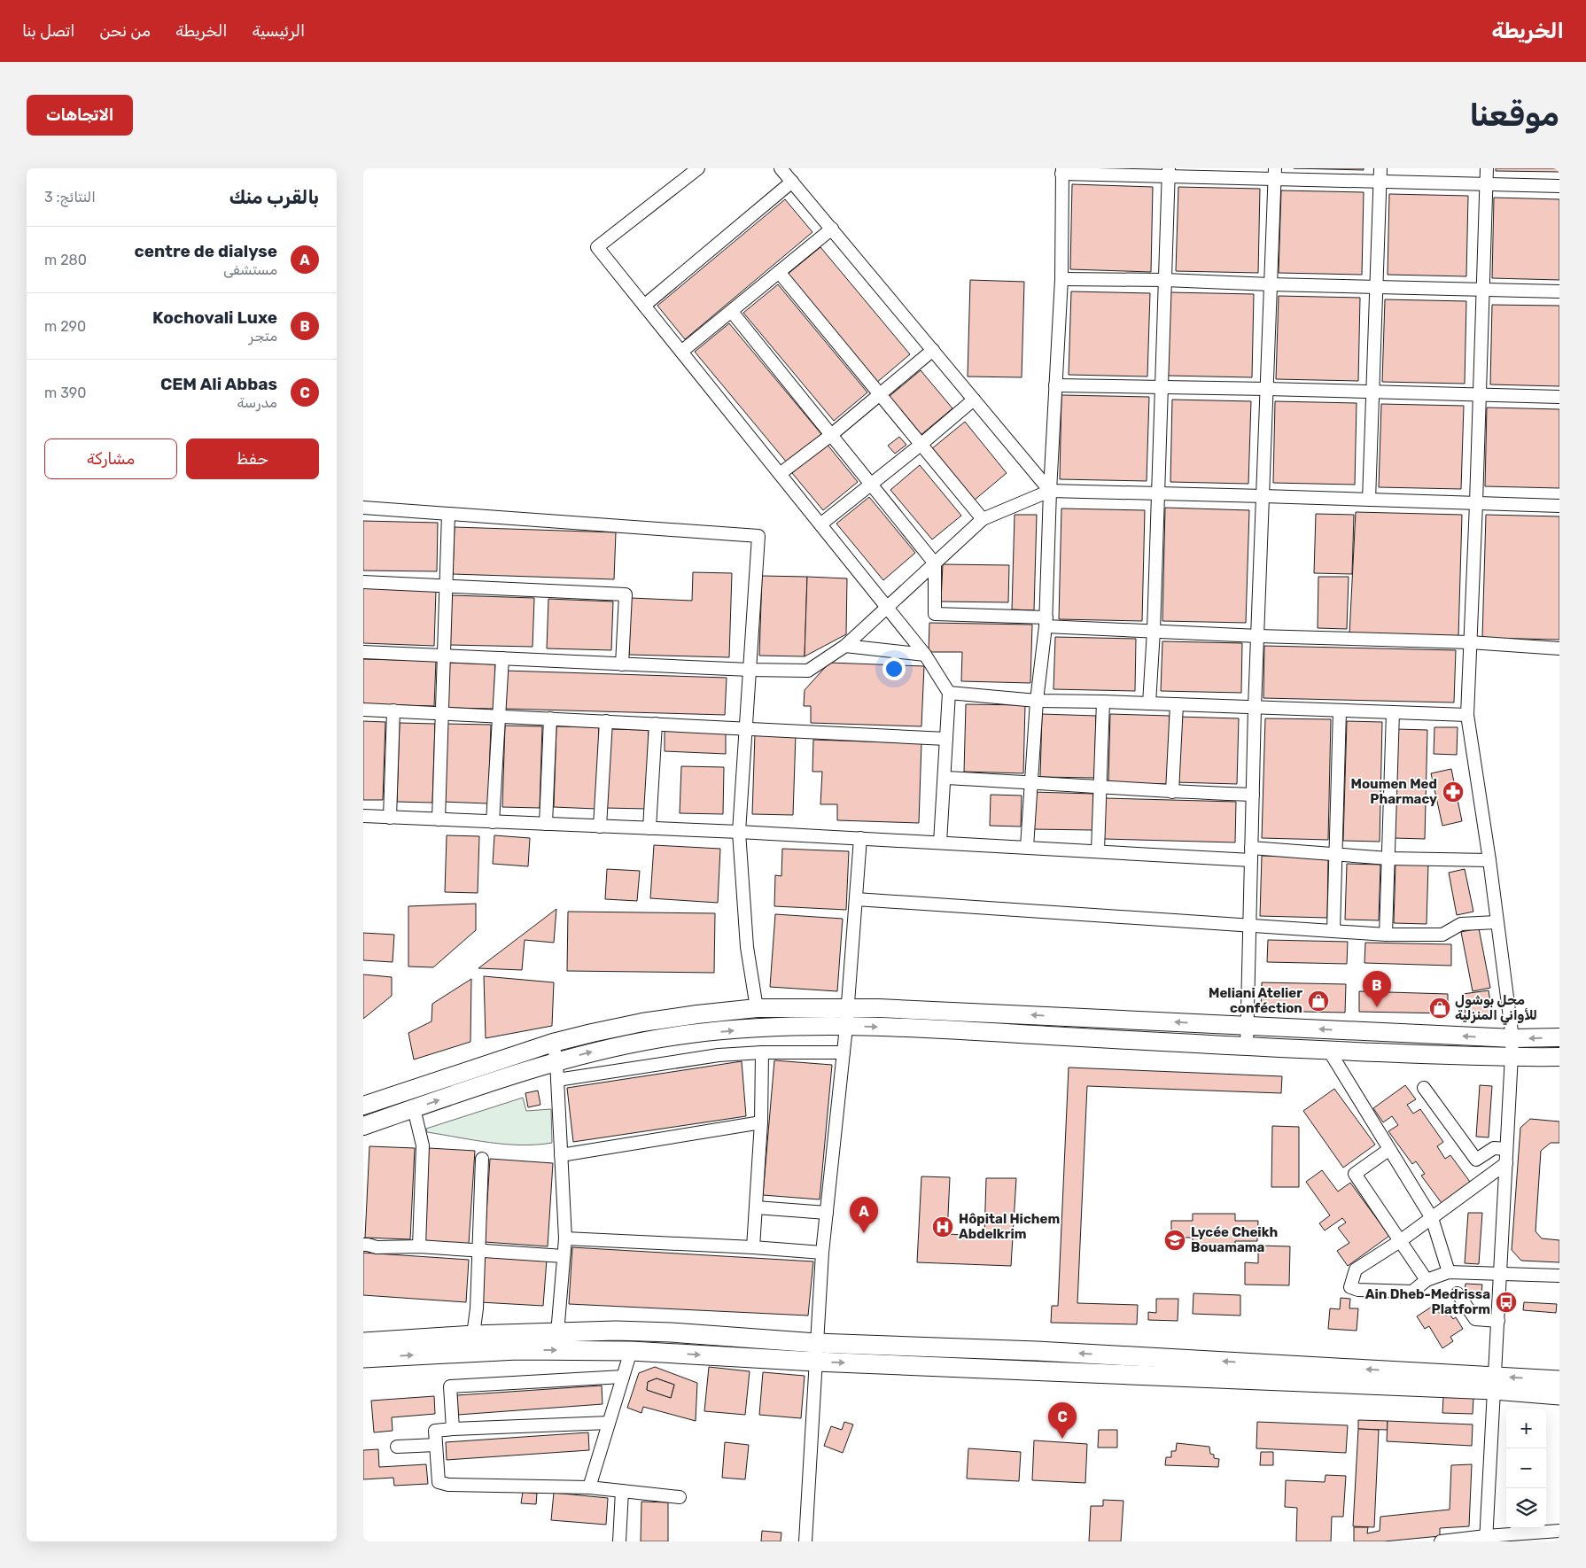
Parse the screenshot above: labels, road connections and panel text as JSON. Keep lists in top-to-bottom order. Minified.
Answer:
{"places":{"pharmacy":["Moumen Med Pharmacy"],"shop":["Meliani Atelier conféction","محل بوشول للأواني المنزلية"],"hospital":["Hôpital Hichem Abdelkrim"],"school or university":["Lycée Cheikh Bouamama"],"bus stop":["Ain Dheb-Medrissa Platform"]},"page":{"header":"الخريطة","nav":["الرئيسية","الخريطة","من نحن","اتصل بنا"],"buttons":["الاتجاهات",["حفظ","مشاركة"]],"title":"موقعنا","heading":["بالقرب منك","النتائج: 3"],"list":[{"mark":"A","name":"centre de dialyse","note":"مستشفى","value":"280 m"},{"mark":"B","name":"Kochovali Luxe","note":"متجر","value":"290 m"},{"mark":"C","name":"CEM Ali Abbas","note":"مدرسة","value":"390 m"}],"pins":["B","A","C"],"map_buttons":["+","−"]}}
